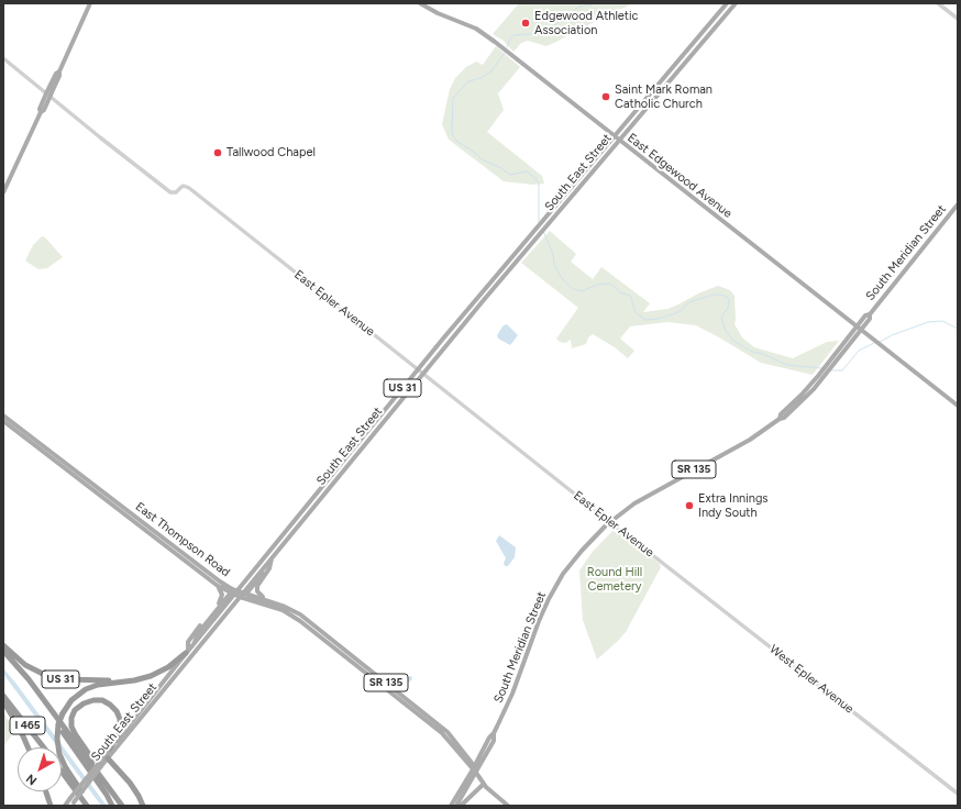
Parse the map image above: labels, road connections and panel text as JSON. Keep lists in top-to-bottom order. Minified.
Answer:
{"streets":{"highway":["US 31","I 465"],"main road":["South East Street","East Edgewood Avenue","South Meridian Street","SR 135","East Thompson Road"],"street":["East Epler Avenue","West Epler Avenue"]},"crossings":[["South East Street","East Edgewood Avenue"],["South East Street","East Epler Avenue"],["South East Street","US 31"],["South East Street","East Thompson Road"],["East Edgewood Avenue","South Meridian Street"],["South Meridian Street","East Epler Avenue"],["South Meridian Street","East Thompson Road"],["East Epler Avenue","West Epler Avenue"]],"parks":["Round Hill Cemetery"],"places":["Edgewood Athletic Association","Saint Mark Roman Catholic Church","Tallwood Chapel","Extra Innings Indy South"],"north":"bottom left"}
